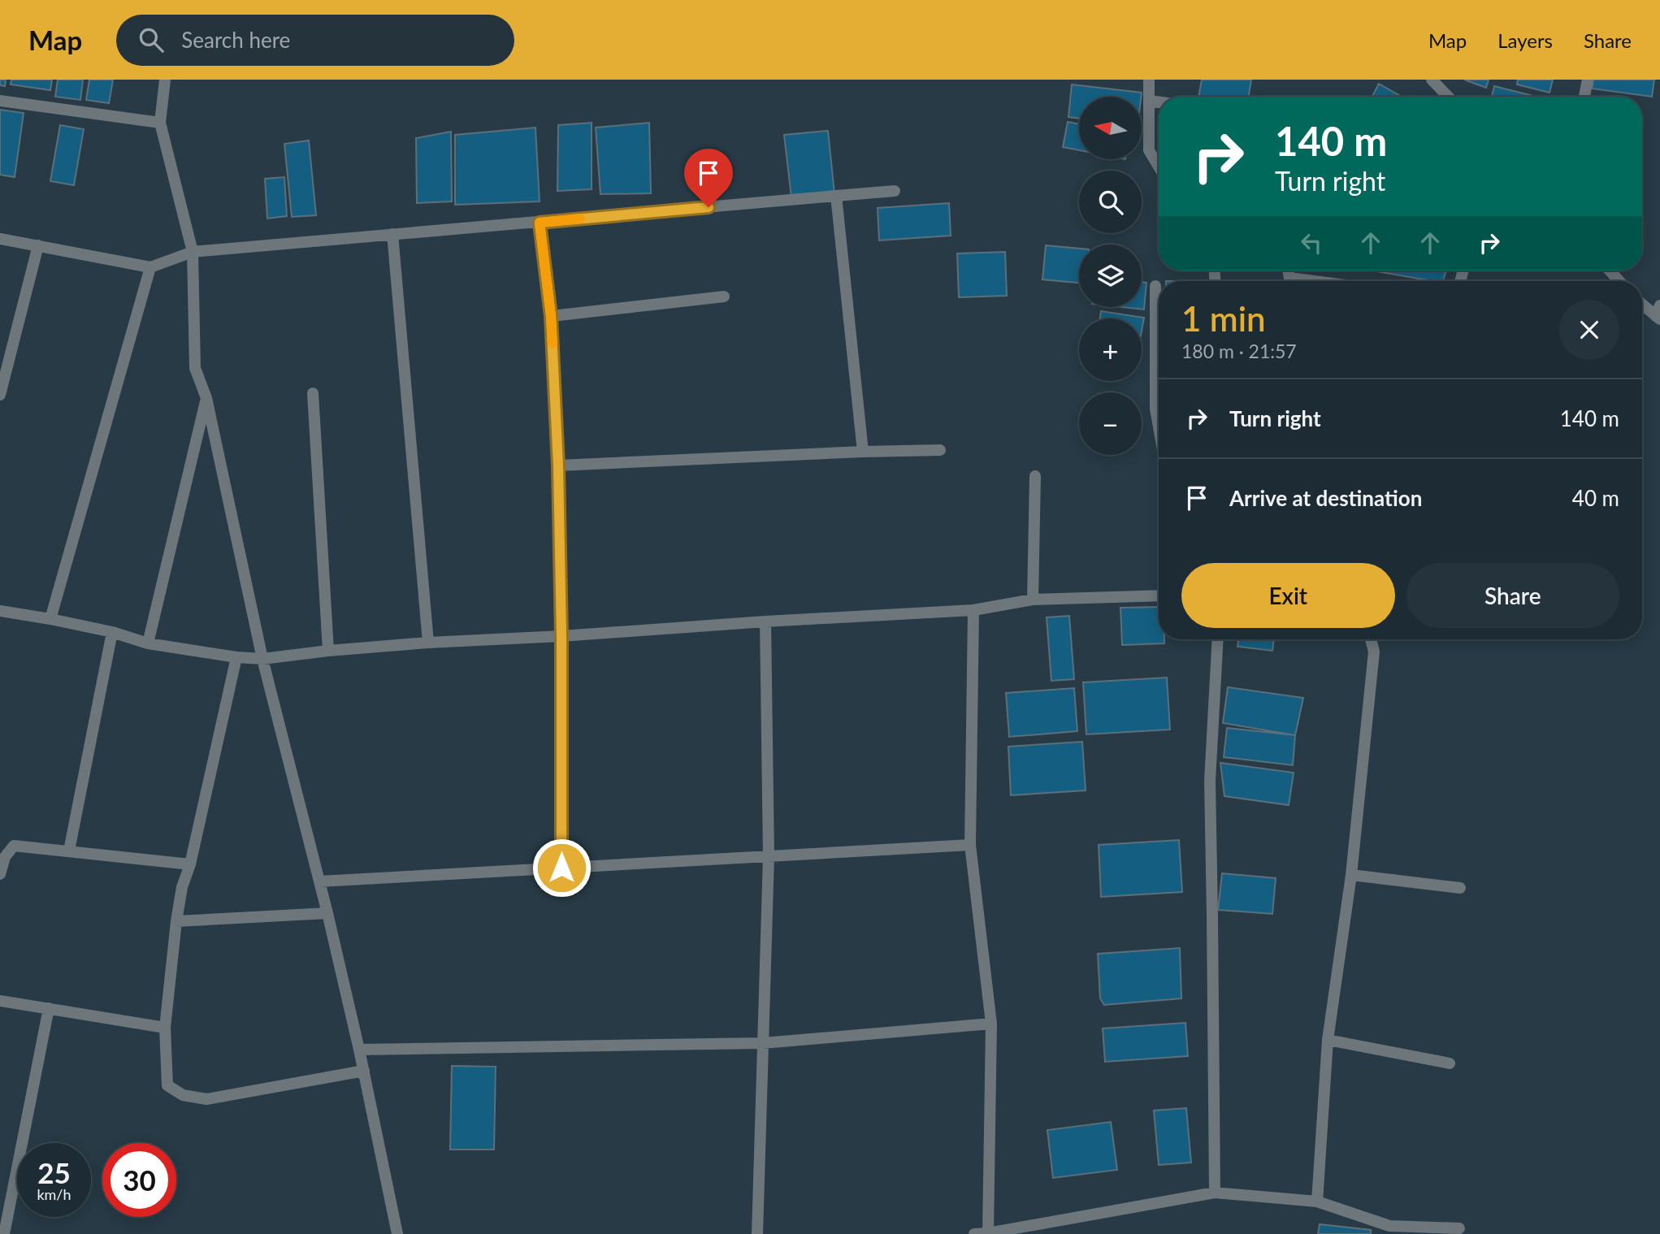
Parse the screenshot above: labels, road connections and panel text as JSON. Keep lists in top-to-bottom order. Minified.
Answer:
{"north":"left","page":{"header":"Map","search":"Search here","nav":["Map","Layers","Share"],"map_buttons":["+","−"],"turn":["140 m","Turn right"],"heading":["1 min","180 m · 21:57"],"list":[{"name":"Turn right","value":"140 m"},{"name":"Arrive at destination","value":"40 m"}],"buttons":["Exit","Share"],"speed":"25 km/h","limit":"30"}}
